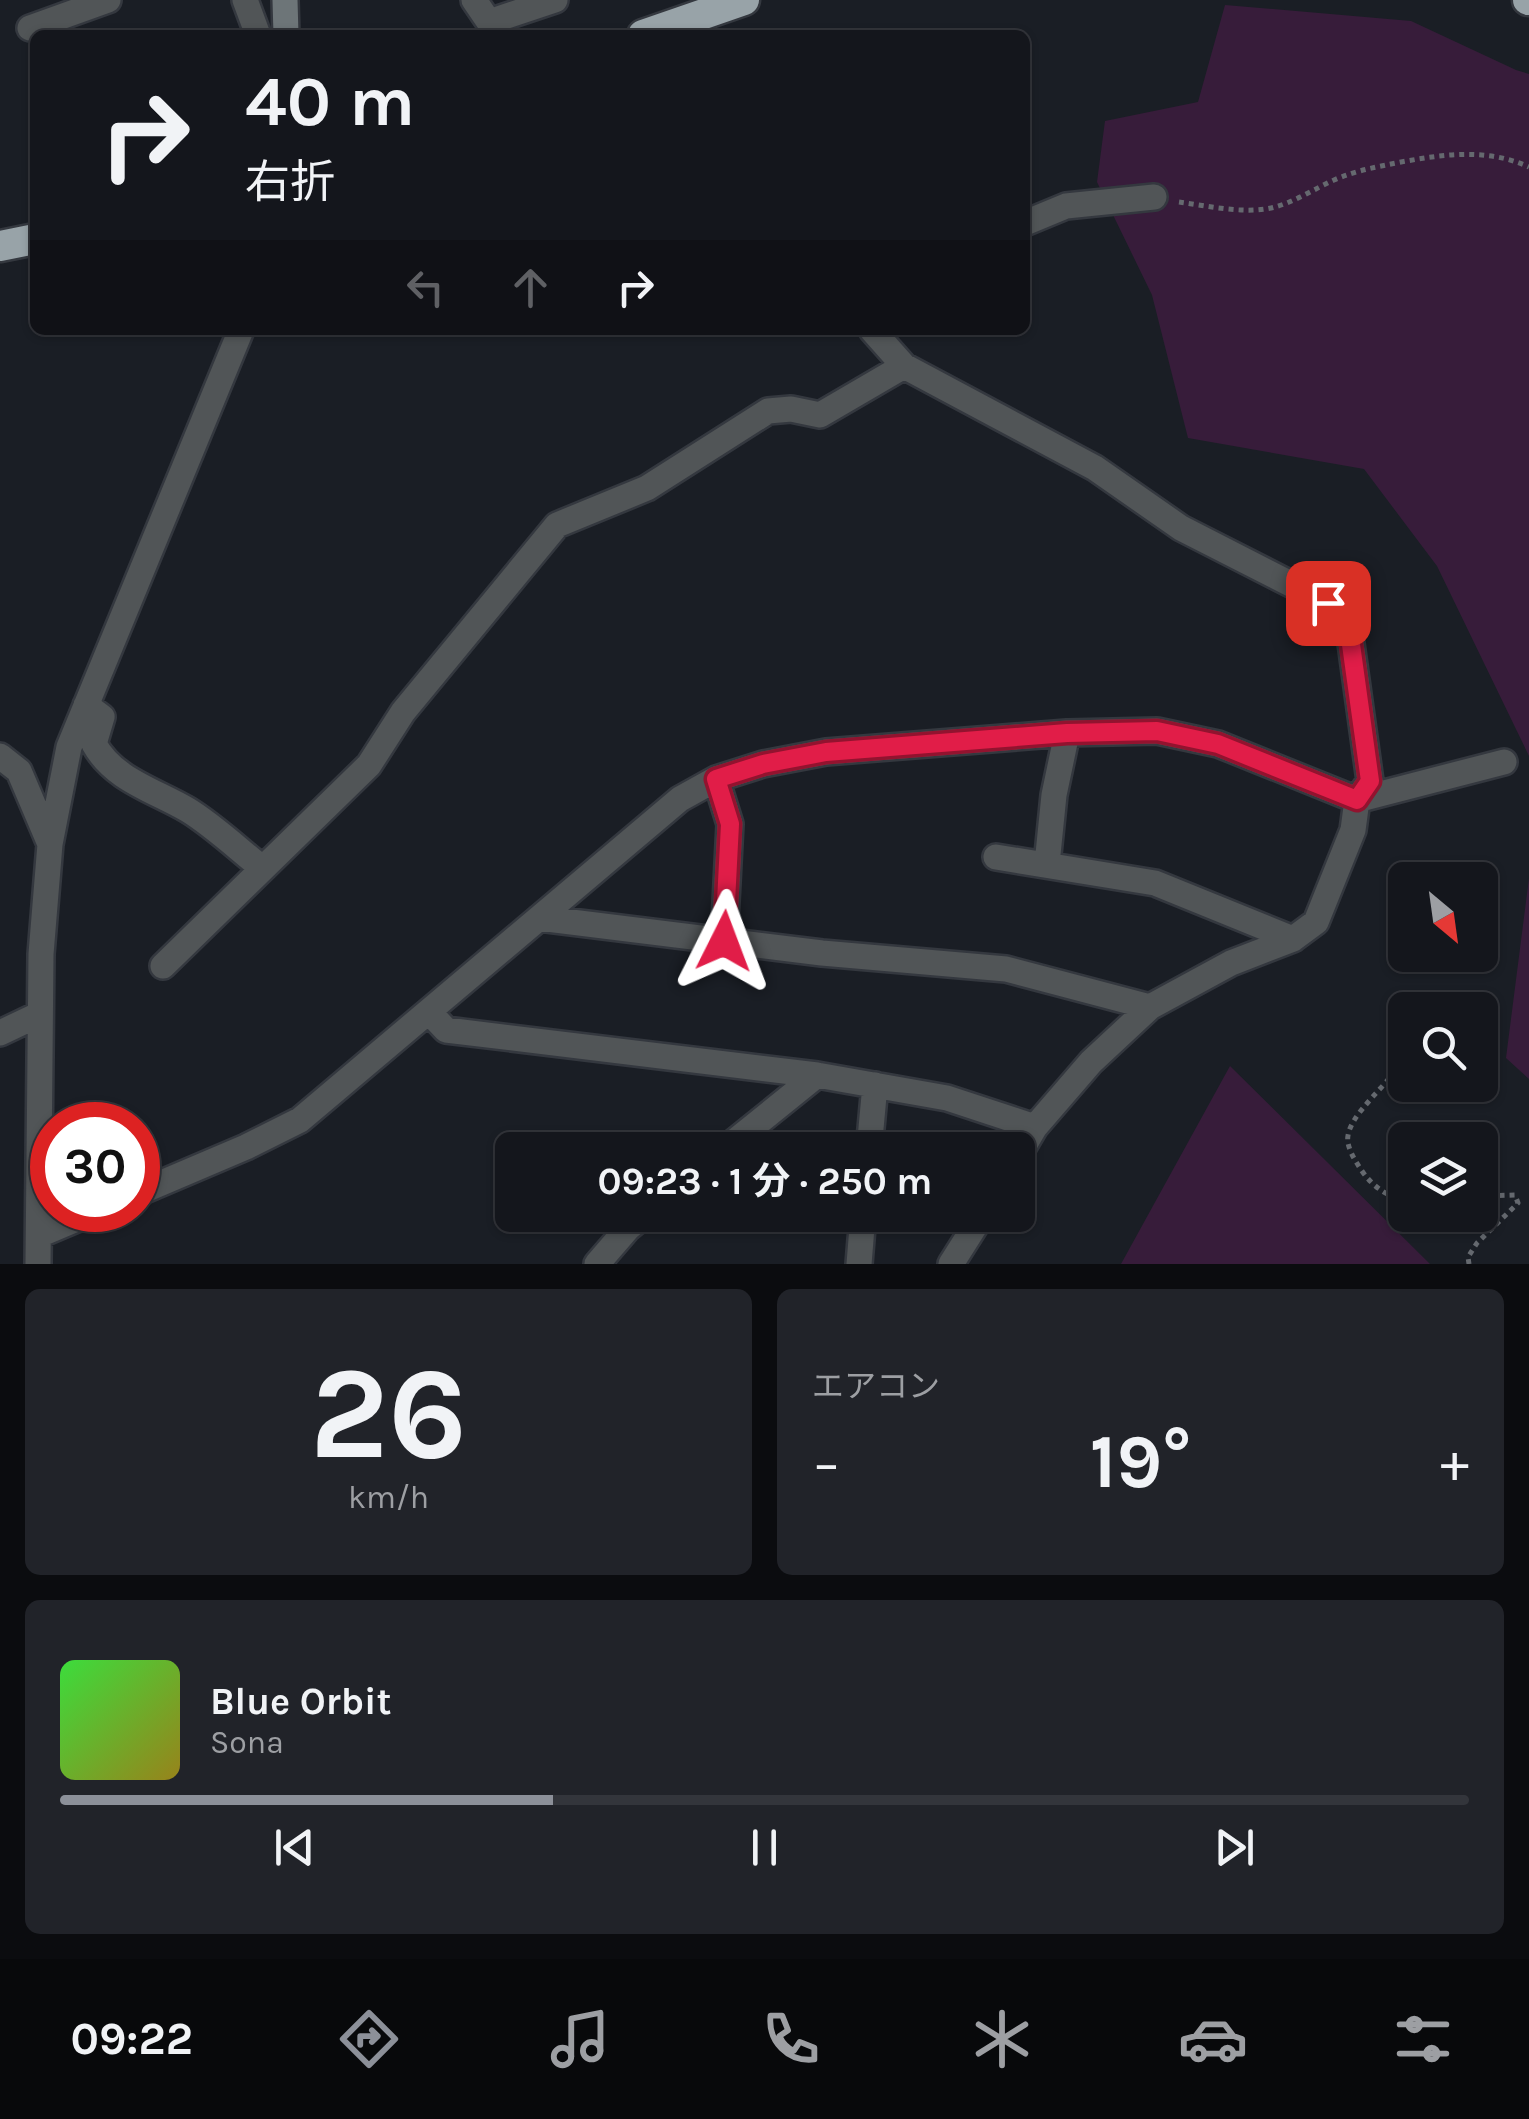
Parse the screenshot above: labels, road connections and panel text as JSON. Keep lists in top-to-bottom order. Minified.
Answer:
{"north":"bottom right","page":{"turn":["40 m","右折"],"limit":"30","trip":"09:23 · 1 分 · 250 m","tile":[["26","km/h"],"エアコン"],"heat":["−","19°","+"],"song":["Blue Orbit","Sona"],"tabs":"09:22"}}
